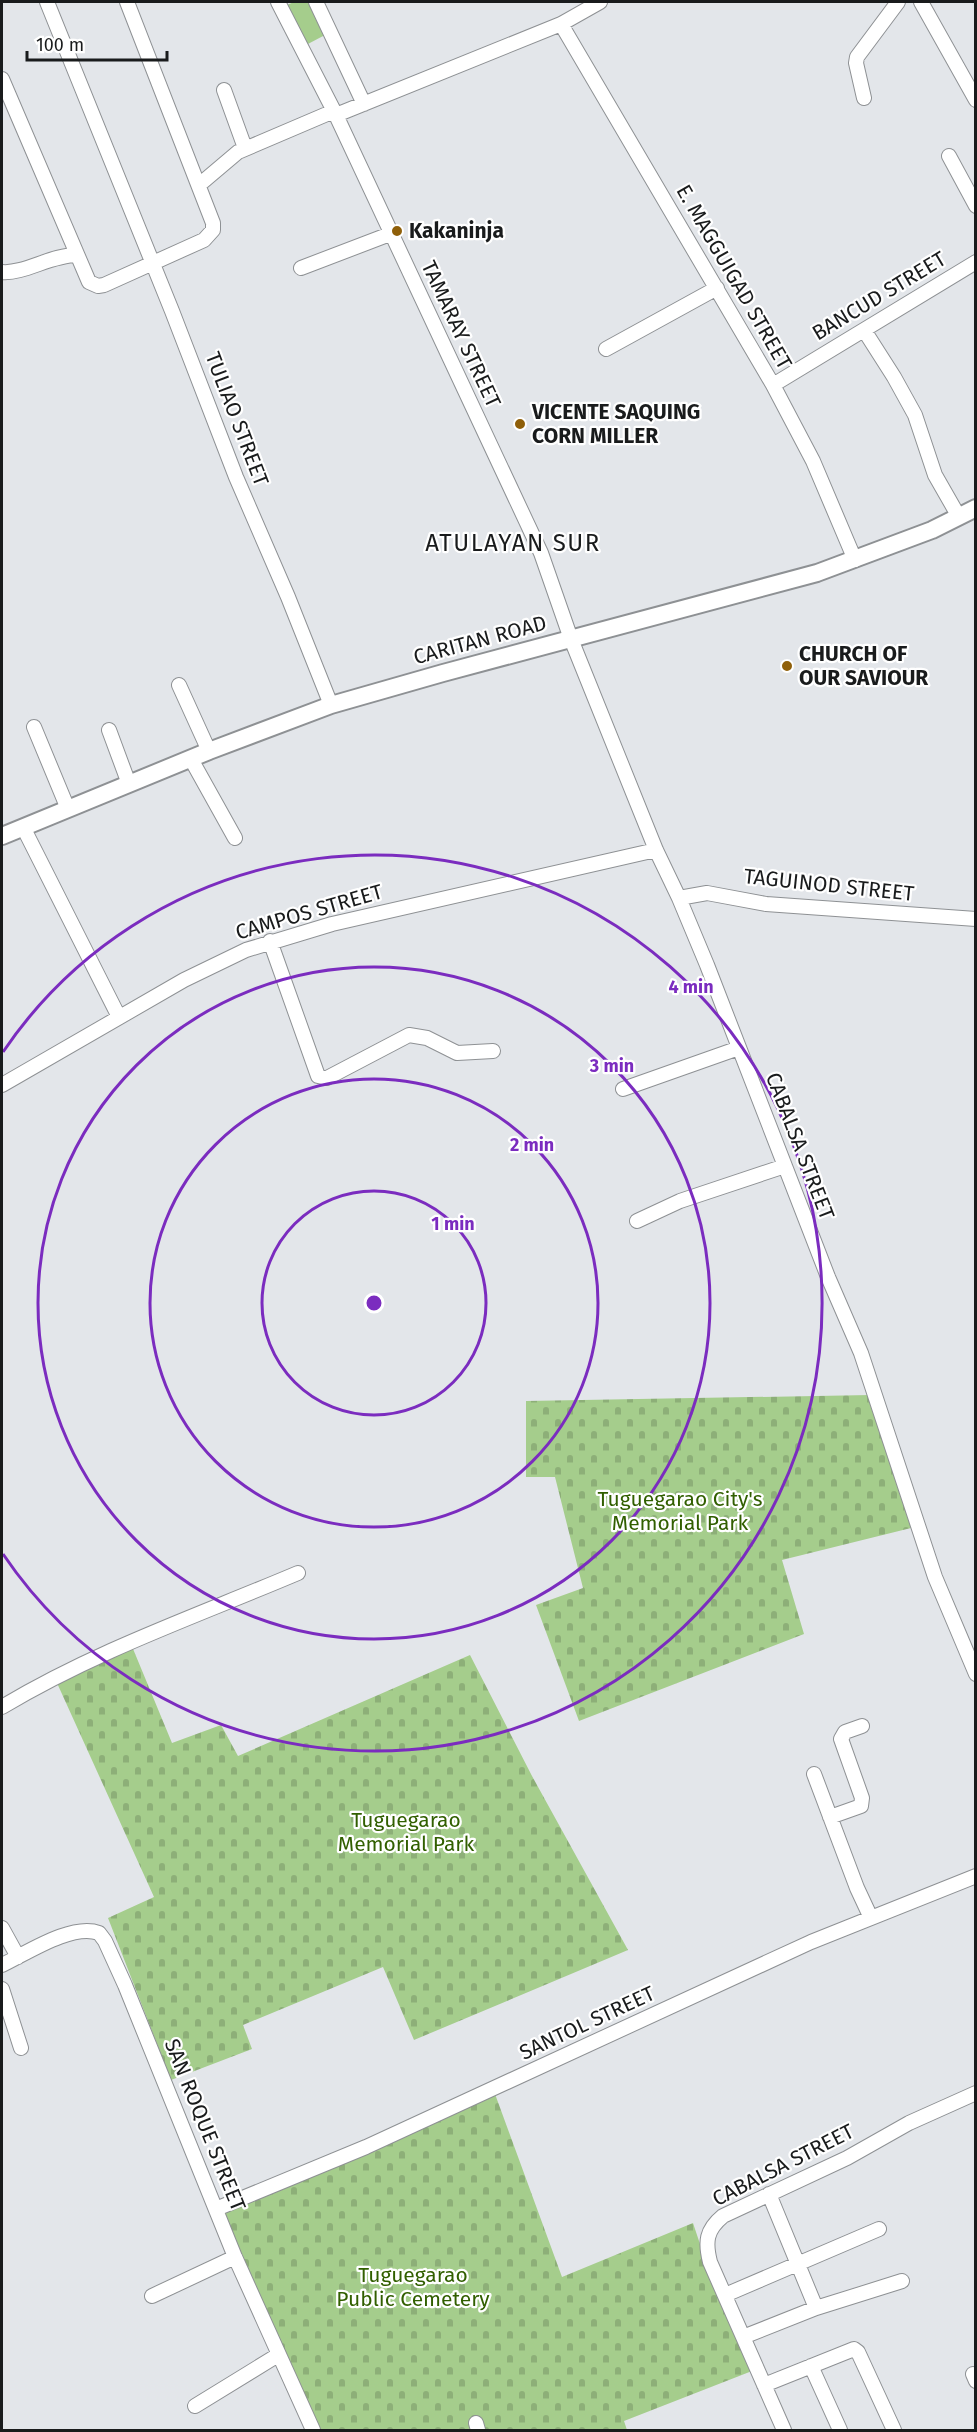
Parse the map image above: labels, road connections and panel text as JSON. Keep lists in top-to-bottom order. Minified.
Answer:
{"streets":{"main road":["CARITAN ROAD"],"street":["E. MAGGUIGAD STREET","BANCUD STREET","TAMARAY STREET","TULIAO STREET","TAGUINOD STREET","CAMPOS STREET","CABALSA STREET","SANTOL STREET","SAN ROQUE STREET"]},"crossings":[["E. MAGGUIGAD STREET","BANCUD STREET"],["E. MAGGUIGAD STREET","CARITAN ROAD"],["TAMARAY STREET","CARITAN ROAD"],["TAMARAY STREET","CABALSA STREET"],["TULIAO STREET","CARITAN ROAD"],["CARITAN ROAD","CABALSA STREET"],["TAGUINOD STREET","CABALSA STREET"],["CAMPOS STREET","CABALSA STREET"],["SANTOL STREET","SAN ROQUE STREET"]],"districts":["ATULAYAN SUR"],"parks":["Tuguegarao City's Memorial Park","Tuguegarao Memorial Park","Tuguegarao Public Cemetery"],"places":["Kakaninja","VICENTE SAQUING CORN MILLER","CHURCH OF OUR SAVIOUR"],"scale_bar":"100 m","rings":["4 min","3 min","2 min","1 min"]}
